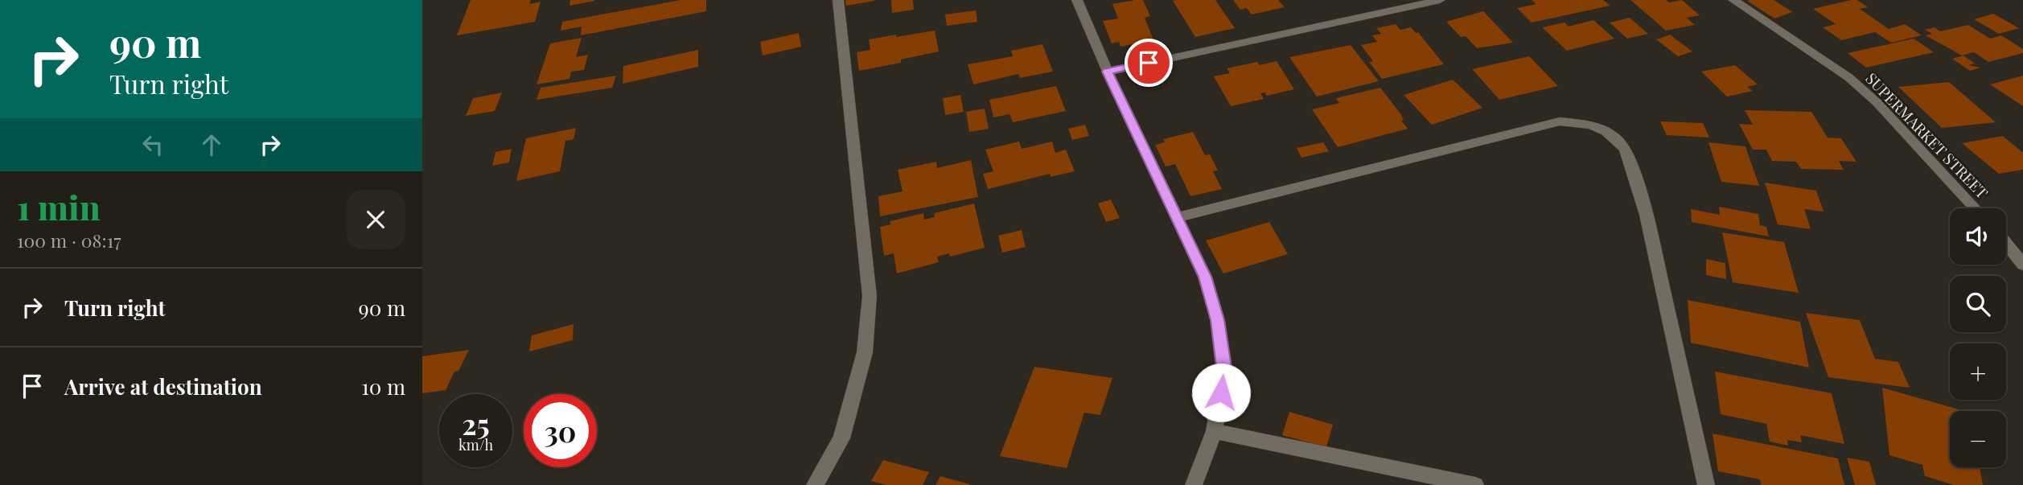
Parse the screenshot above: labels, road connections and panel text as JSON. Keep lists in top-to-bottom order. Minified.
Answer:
{"streets":{"street":["SUPERMARKET STREET"]},"page":{"turn":["90 m","Turn right"],"heading":["1 min","100 m · 08:17"],"map_buttons":["+","−"],"list":[{"name":"Turn right","value":"90 m"},{"name":"Arrive at destination","value":"10 m"}],"speed":"25 km/h","limit":"30"}}
